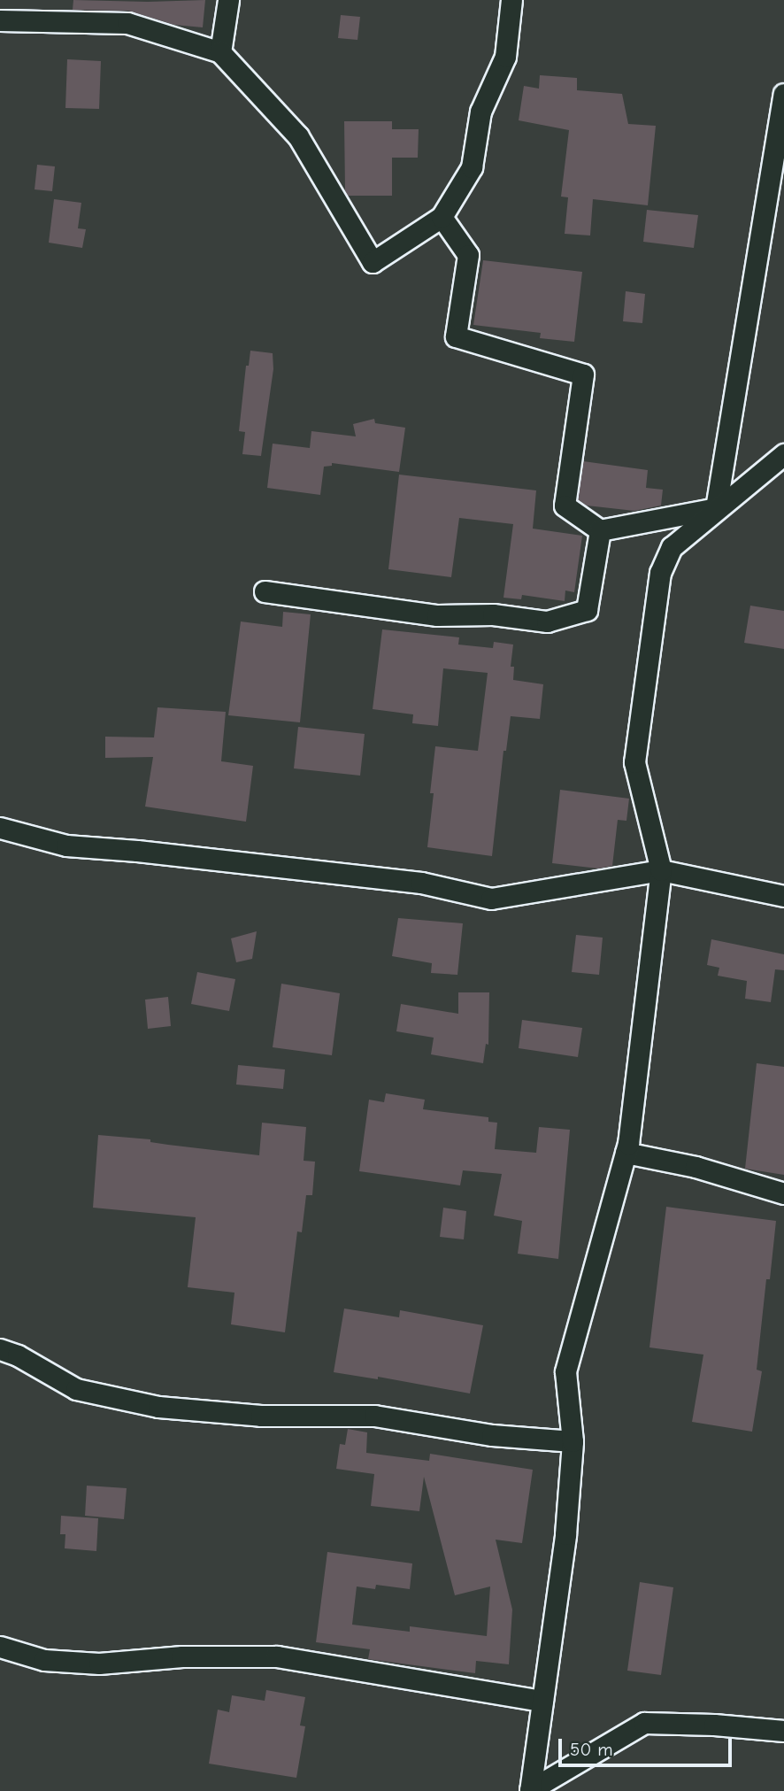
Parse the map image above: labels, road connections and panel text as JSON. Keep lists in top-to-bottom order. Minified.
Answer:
{"scale_bar":"50 m"}
